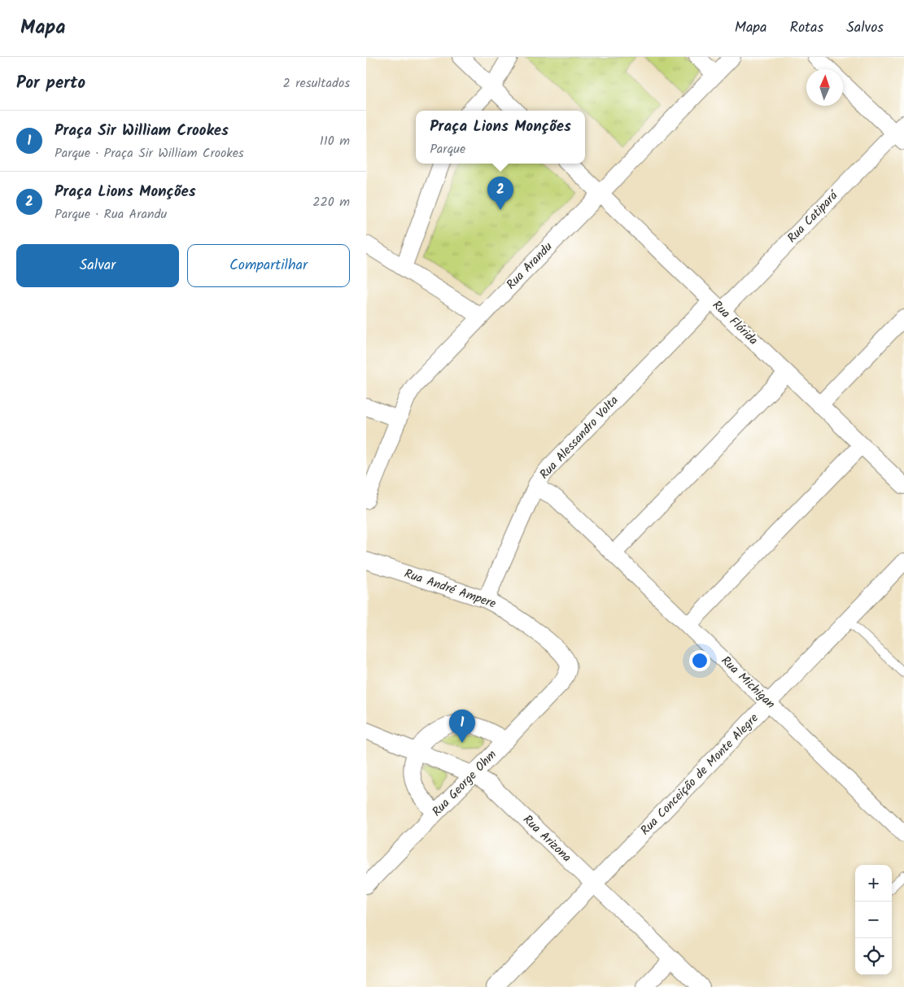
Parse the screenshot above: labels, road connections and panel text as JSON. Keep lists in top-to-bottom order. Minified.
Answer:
{"streets":{"street":["Rua Catipará","Rua Arandu","Rua Flórida","Rua Alessandro Volta","Rua André Ampere","Rua Michigan","Rua Conceição de Monte Alegre","Rua George Ohm","Rua Arizona"]},"crossings":[["Rua Catipará","Rua Flórida"],["Rua Catipará","Rua Alessandro Volta"],["Rua Arandu","Rua Flórida"],["Rua Flórida","Rua Alessandro Volta"],["Rua Alessandro Volta","Rua André Ampere"],["Rua Alessandro Volta","Rua Michigan"],["Rua André Ampere","Rua George Ohm"],["Rua Michigan","Rua Conceição de Monte Alegre"],["Rua Conceição de Monte Alegre","Rua Arizona"],["Rua George Ohm","Rua Arizona"]],"north":"top","page":{"header":"Mapa","nav":["Mapa","Rotas","Salvos"],"heading":["Por perto","2 resultados"],"list":[{"mark":"1","name":"Praça Sir William Crookes","note":"Parque · Praça Sir William Crookes","value":"110 m"},{"mark":"2","name":"Praça Lions Monções","note":"Parque · Rua Arandu","value":"220 m"}],"popup":["Praça Lions Monções","Parque"],"pins":["2","1"],"buttons":["Salvar","Compartilhar"],"map_buttons":["+","−"]}}
